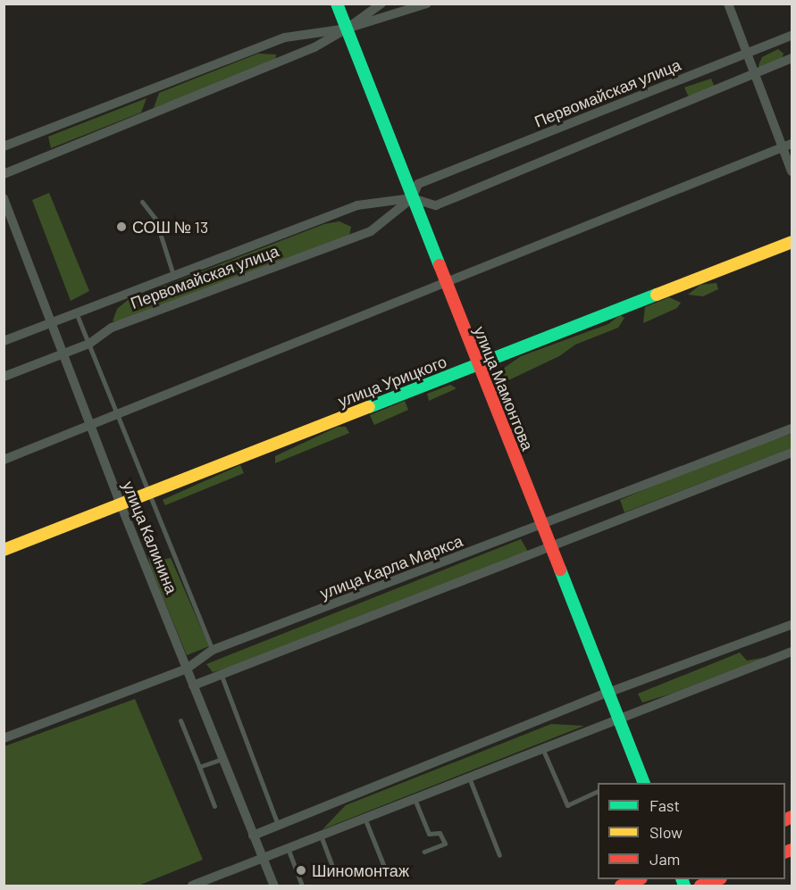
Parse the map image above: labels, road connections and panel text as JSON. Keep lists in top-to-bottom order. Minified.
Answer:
{"streets":{"street":["Первомайская улица","улица Урицкого","улица Мамонтова","улица Калинина","улица Карла Маркса"]},"crossings":[["Первомайская улица","улица Мамонтова"],["Первомайская улица","улица Калинина"],["улица Урицкого","улица Мамонтова"],["улица Урицкого","улица Калинина"],["улица Мамонтова","улица Карла Маркса"],["улица Калинина","улица Карла Маркса"]],"places":["СОШ № 13","Шиномонтаж"],"legend":["Fast","Slow","Jam"]}
